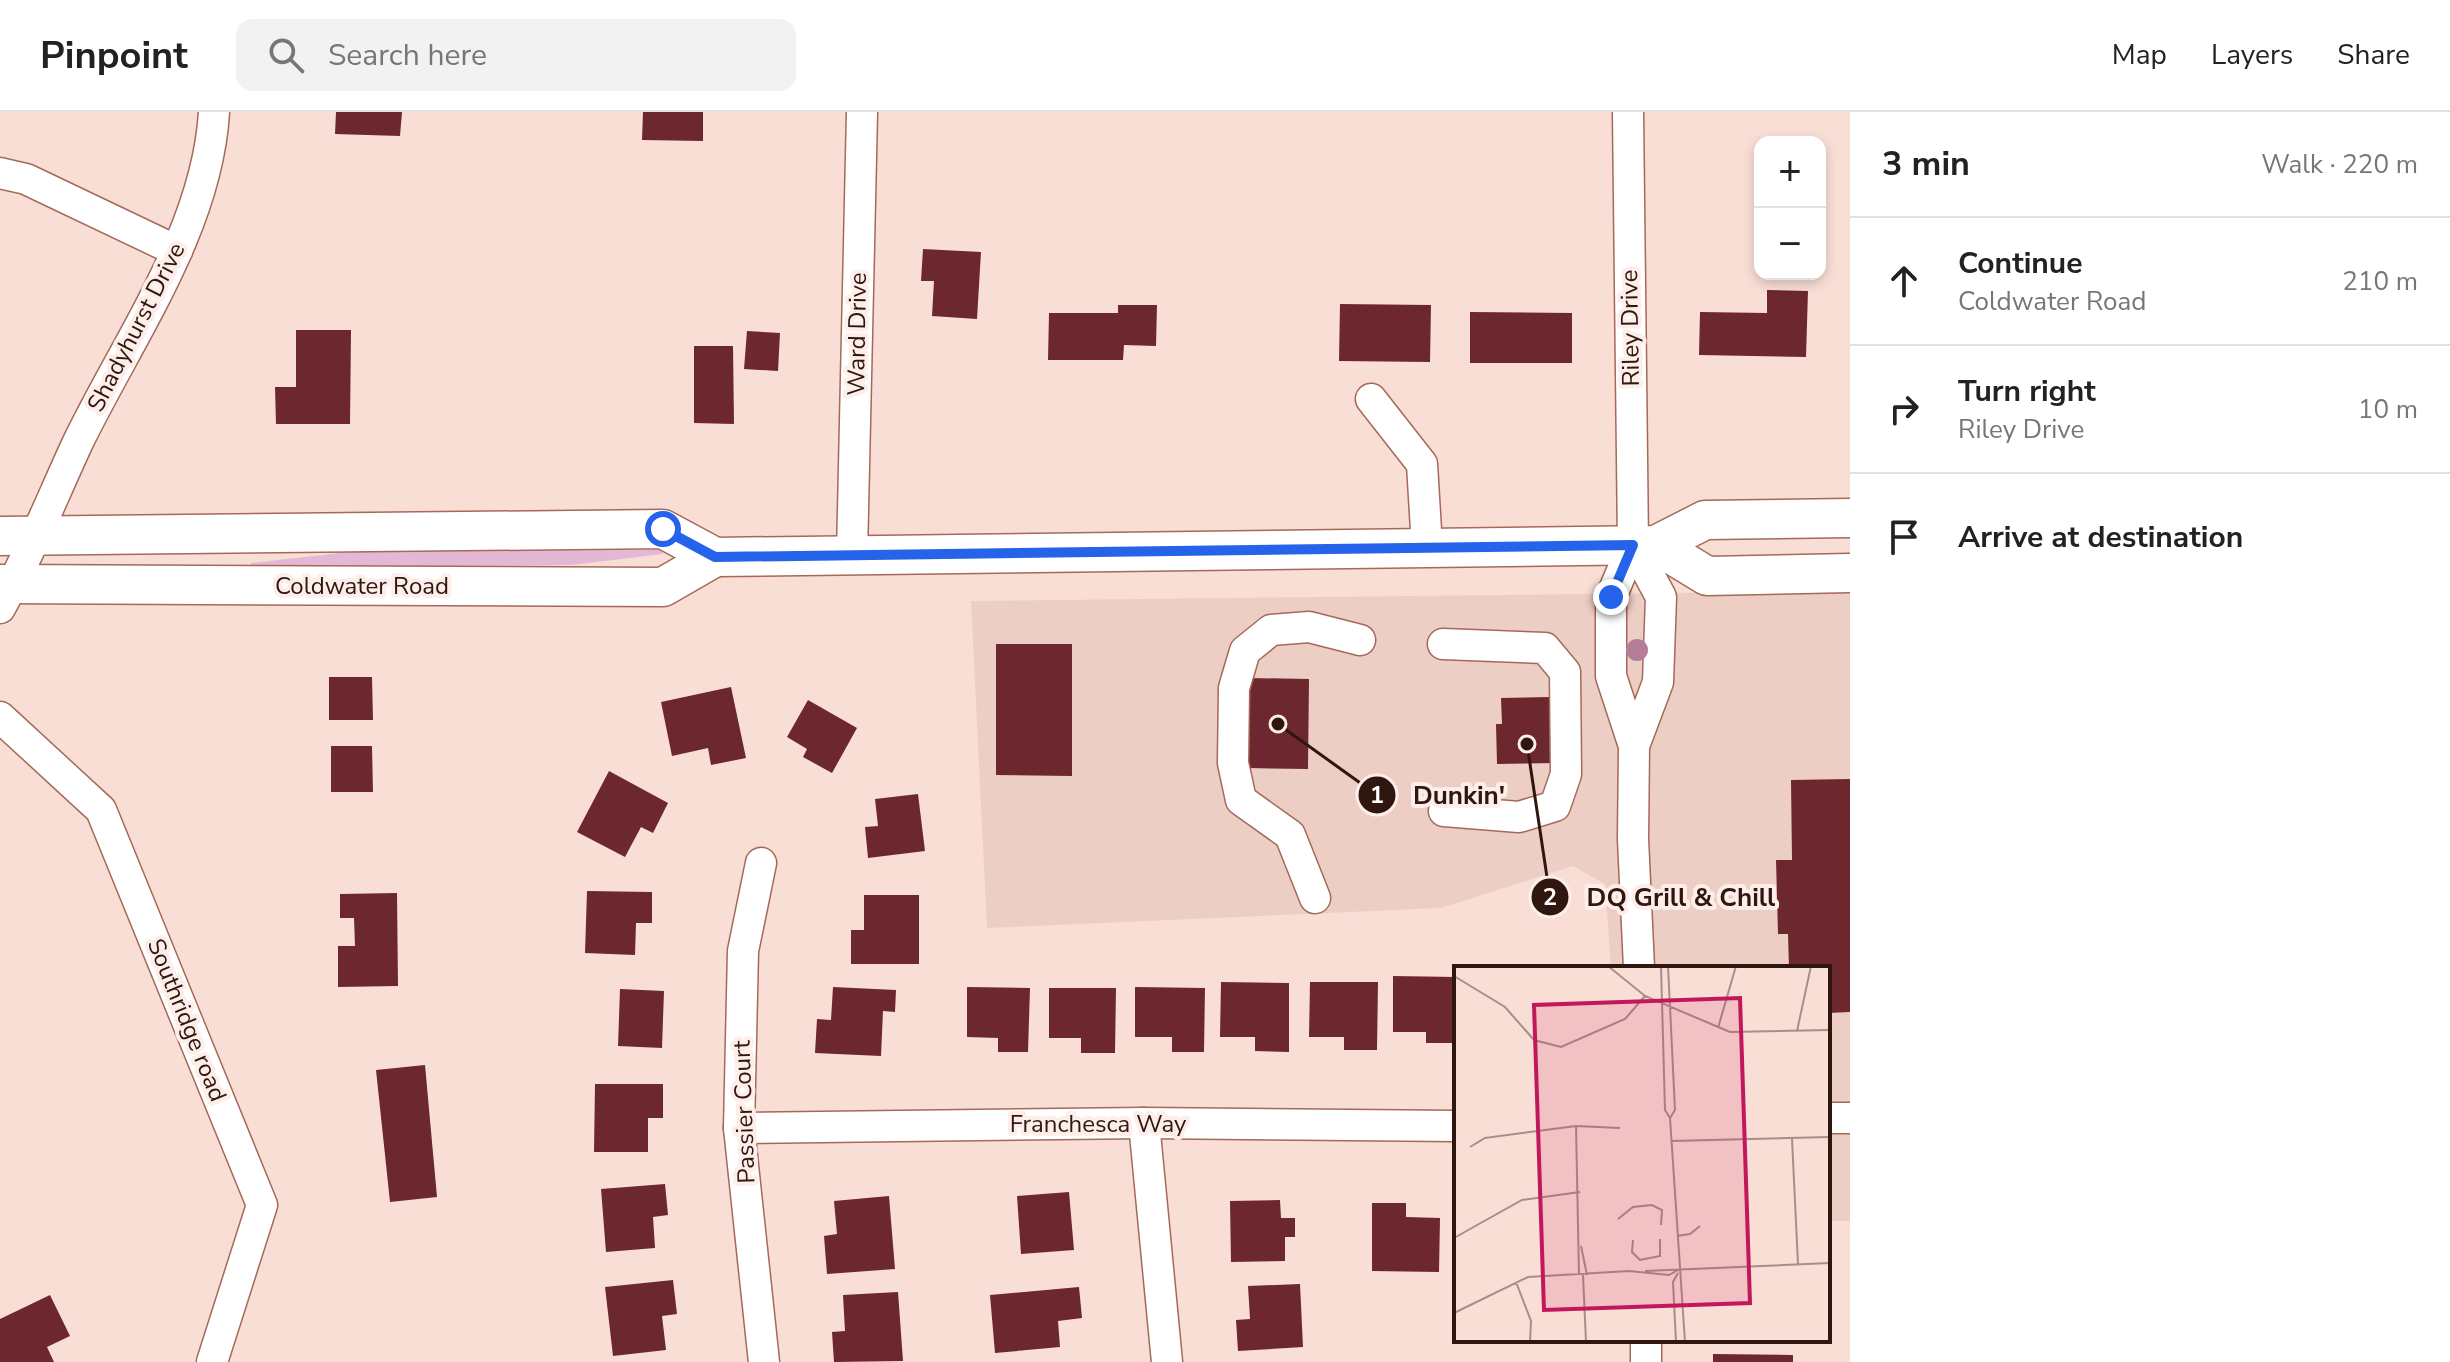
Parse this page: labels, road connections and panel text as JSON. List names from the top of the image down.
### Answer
{
  "streets": {
    "main road": ["Coldwater Road"],
    "street": [
      "Shadyhurst Drive",
      "Riley Drive",
      "Ward Drive",
      "Southridge road",
      "Passier Court",
      "Franchesca Way"
    ]
  },
  "crossings": [
    ["Shadyhurst Drive", "Coldwater Road"],
    ["Riley Drive", "Coldwater Road"],
    ["Ward Drive", "Coldwater Road"],
    ["Passier Court", "Franchesca Way"]
  ],
  "places": ["Dunkin'", "DQ Grill & Chill"],
  "page": {
    "header": "Pinpoint",
    "search": "Search here",
    "nav": ["Map", "Layers", "Share"],
    "heading": ["3 min", "Walk · 220 m"],
    "map_buttons": ["+", "−"],
    "list": [
      ["Continue", "Coldwater Road", "210 m"],
      ["Turn right", "Riley Drive", "10 m"],
      "Arrive at destination"
    ]
  }
}
